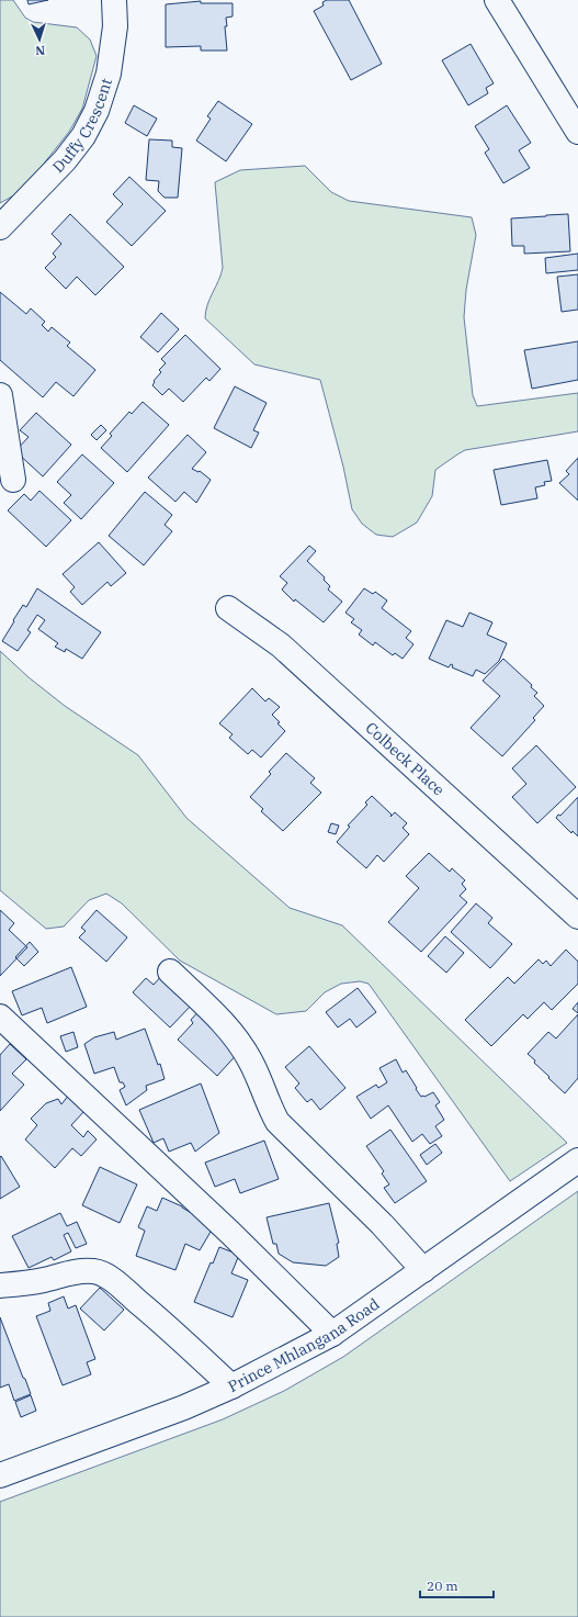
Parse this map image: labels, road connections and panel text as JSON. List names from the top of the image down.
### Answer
{
  "streets": {
    "street": ["Duffy Crescent", "Colbeck Place", "Prince Mhlangana Road"]
  },
  "scale_bar": "20 m",
  "north": "bottom"
}
